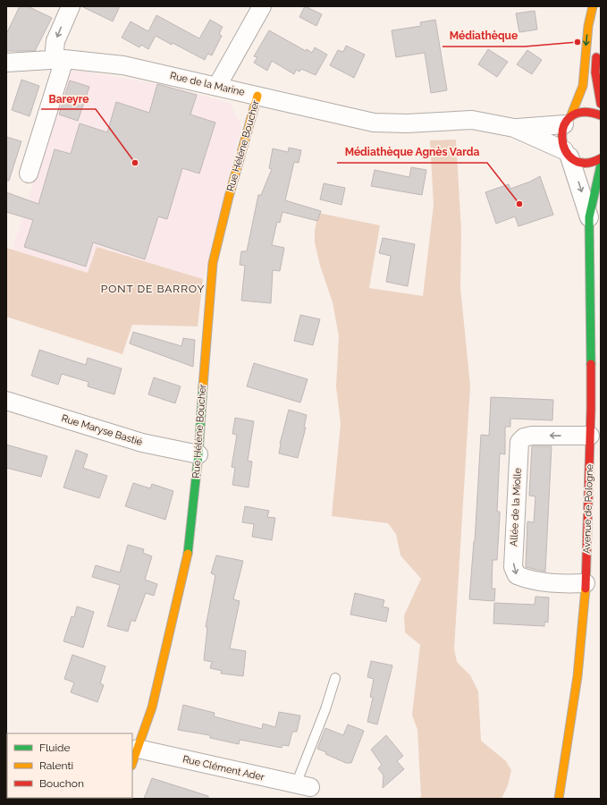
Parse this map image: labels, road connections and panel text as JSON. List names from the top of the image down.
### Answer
{
  "streets": {
    "street": [
      "Rue de la Marine",
      "Rue Hélène Boucher",
      "Rue Maryse Bastié",
      "Allée de la Miolle",
      "Avenue de Pologne",
      "Rue Clément Ader"
    ]
  },
  "crossings": [
    ["Rue de la Marine", "Rue Hélène Boucher"],
    ["Rue de la Marine", "Avenue de Pologne"],
    ["Rue Hélène Boucher", "Rue Maryse Bastié"],
    ["Rue Hélène Boucher", "Rue Clément Ader"],
    ["Allée de la Miolle", "Avenue de Pologne"]
  ],
  "districts": ["PONT DE BARROY"],
  "places": ["Médiathèque", "Bareyre", "Médiathèque Agnès Varda"],
  "legend": ["Fluide", "Ralenti", "Bouchon"]
}
